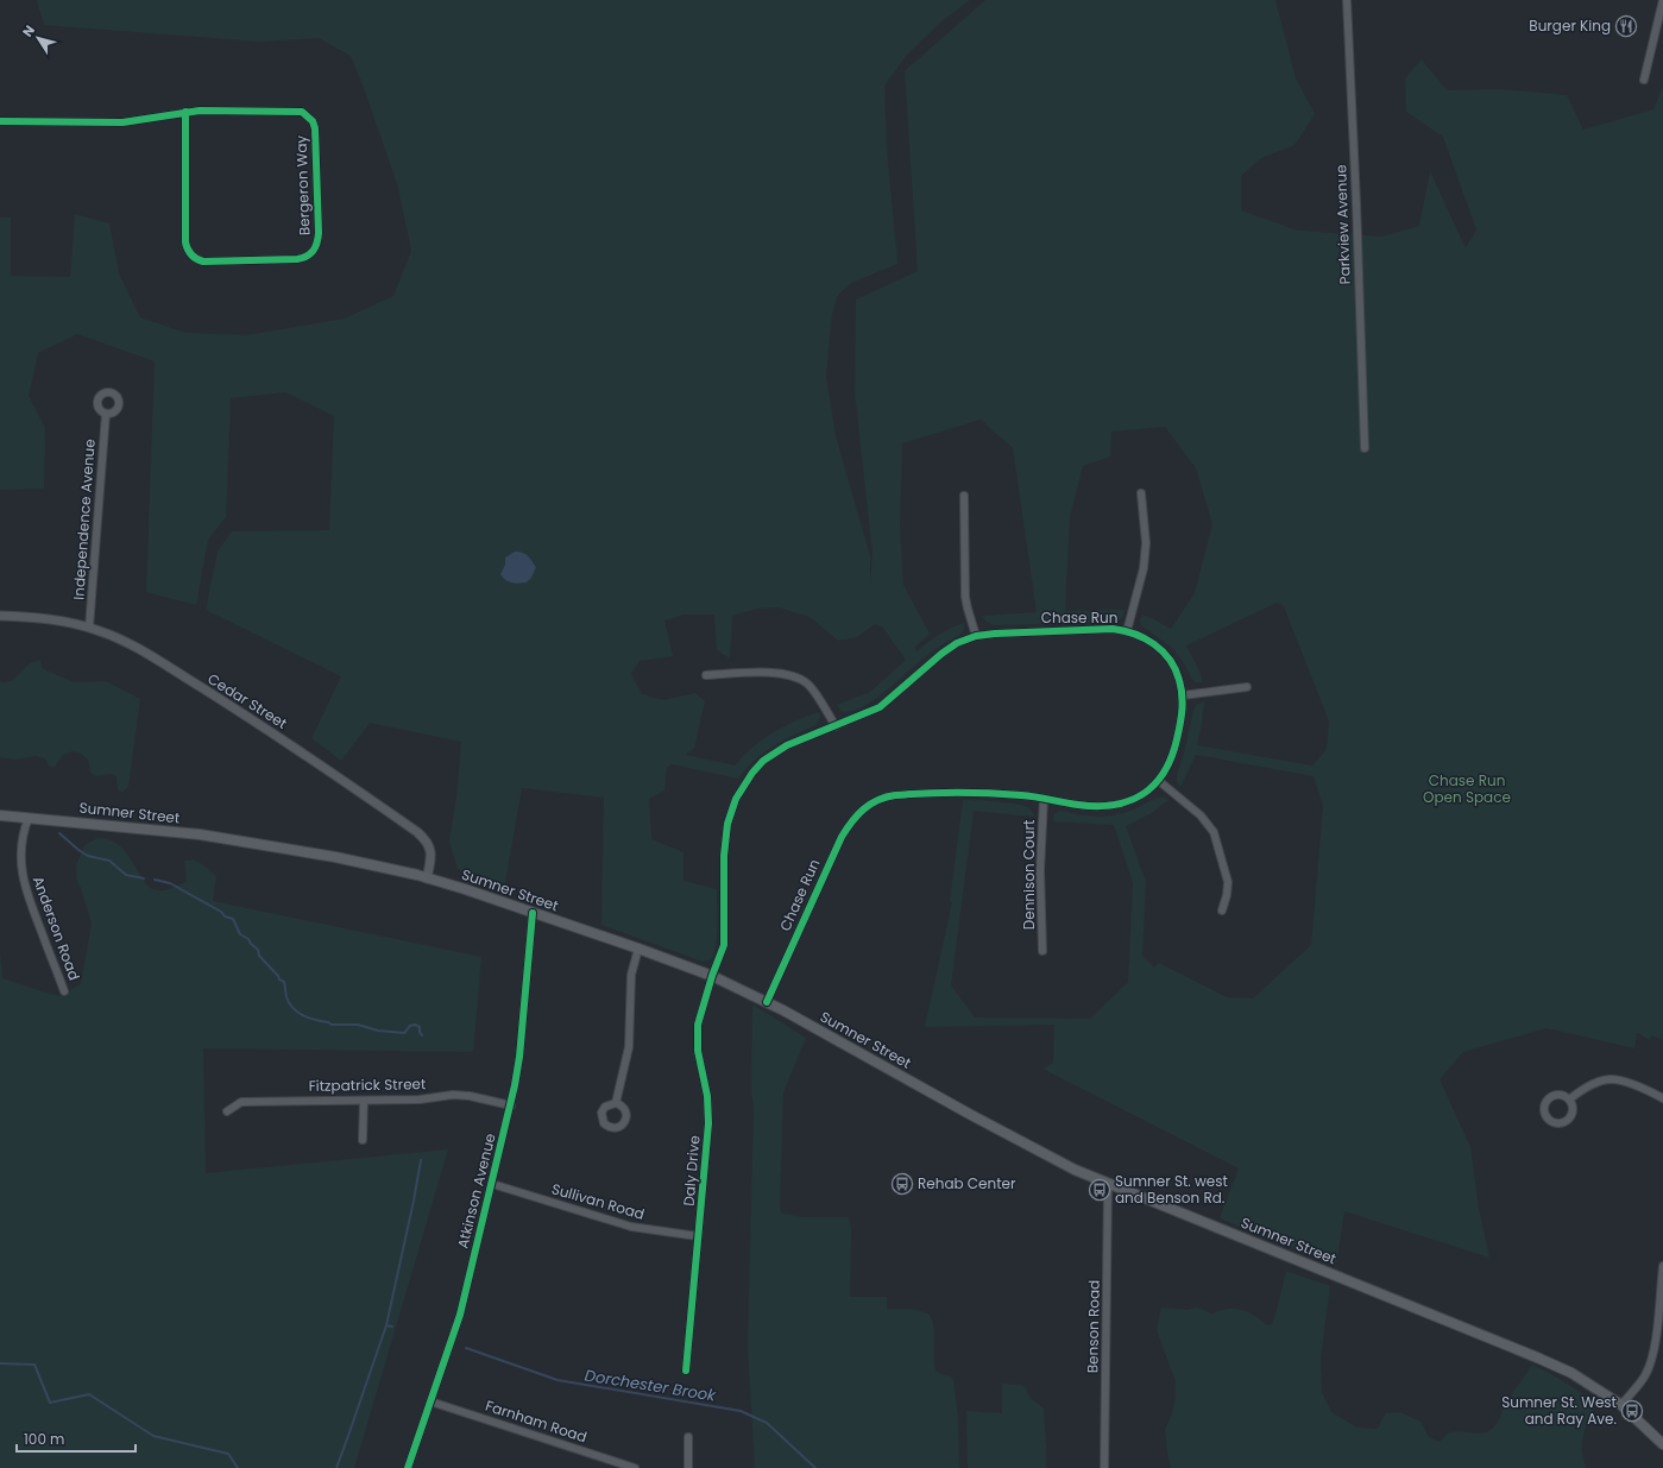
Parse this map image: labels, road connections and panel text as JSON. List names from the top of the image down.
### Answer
{
  "streets": {
    "main road": ["Sumner Street"],
    "street": [
      "Bergeron Way",
      "Parkview Avenue",
      "Independence Avenue",
      "Chase Run",
      "Cedar Street",
      "Dennison Court",
      "Anderson Road",
      "Fitzpatrick Street",
      "Daly Drive",
      "Atkinson Avenue",
      "Sullivan Road",
      "Benson Road",
      "Farnham Road"
    ]
  },
  "crossings": [
    ["Independence Avenue", "Cedar Street"],
    ["Chase Run", "Sumner Street"],
    ["Chase Run", "Dennison Court"],
    ["Chase Run", "Daly Drive"],
    ["Cedar Street", "Sumner Street"],
    ["Sumner Street", "Anderson Road"],
    ["Sumner Street", "Daly Drive"],
    ["Sumner Street", "Atkinson Avenue"],
    ["Sumner Street", "Benson Road"],
    ["Fitzpatrick Street", "Atkinson Avenue"],
    ["Daly Drive", "Sullivan Road"],
    ["Atkinson Avenue", "Sullivan Road"],
    ["Atkinson Avenue", "Farnham Road"]
  ],
  "water": ["Dorchester Brook"],
  "parks": ["Chase Run Open Space"],
  "places": {
    "restaurant": ["Burger King"],
    "bus stop": ["Rehab Center", "Sumner St. west and Benson Rd.", "Sumner St. West and Ray Ave."]
  },
  "scale_bar": "100 m",
  "north": "top left"
}
